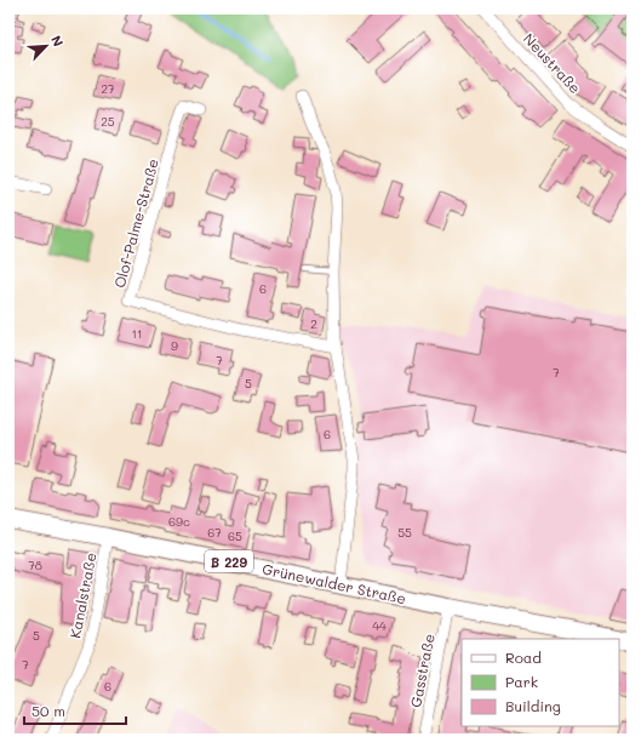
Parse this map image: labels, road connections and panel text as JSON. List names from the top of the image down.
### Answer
{
  "streets": {
    "main road": ["B 229", "Grünewalder Straße"],
    "street": [
      "Neustraße",
      "Olof-Palme-Straße",
      "Kanalstraße",
      "Gasstraße"
    ]
  },
  "crossings": [
    ["Grünewalder Straße", "Kanalstraße"],
    ["Grünewalder Straße", "Gasstraße"]
  ],
  "house_numbers": [
    "27",
    "25",
    "6",
    "2",
    "11",
    "9",
    "7",
    "7",
    "5",
    "6",
    "69c",
    "67",
    "55",
    "65",
    "78",
    "44",
    "5",
    "7",
    "6"
  ],
  "legend": ["Road", "Park", "Building"],
  "scale_bar": "50 m",
  "north": "top right"
}
